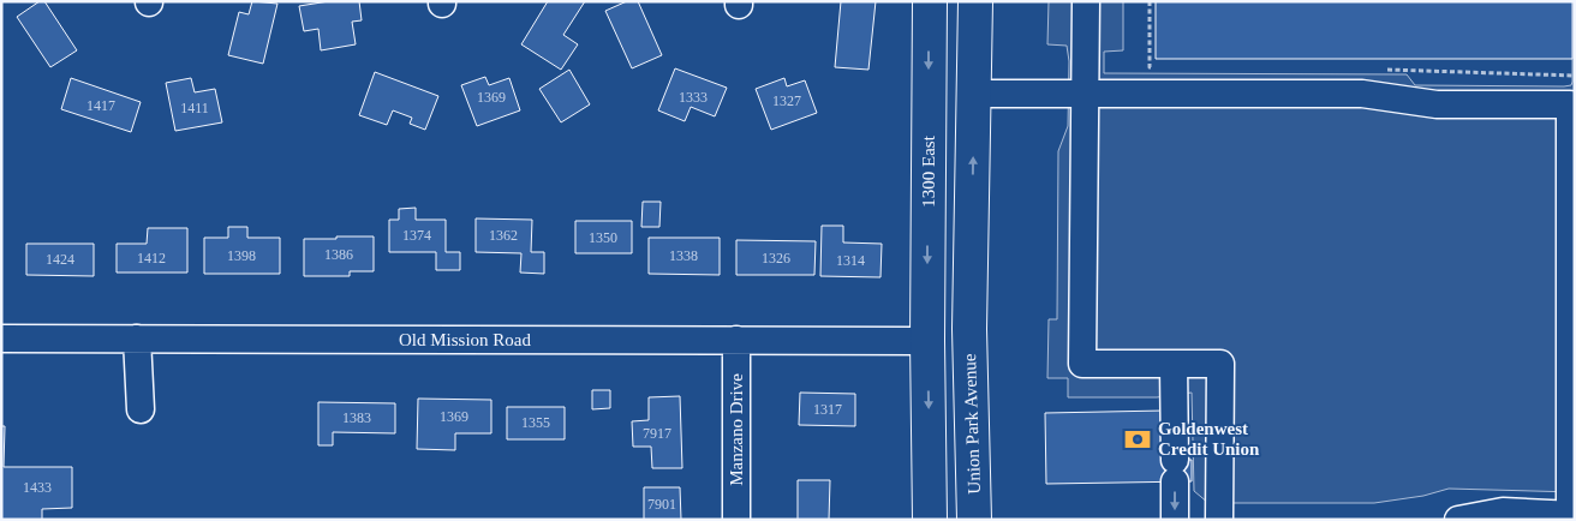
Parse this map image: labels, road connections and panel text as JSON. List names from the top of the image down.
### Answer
{
  "streets": {
    "main road": ["1300 East", "Union Park Avenue"],
    "street": ["Old Mission Road", "Manzano Drive"]
  },
  "crossings": [
    ["1300 East", "Old Mission Road"],
    ["Old Mission Road", "Manzano Drive"]
  ],
  "one_way": ["1300 East"],
  "places": {
    "bank": ["Goldenwest Credit Union"]
  },
  "house_numbers": [
    "1369",
    "1333",
    "1327",
    "1417",
    "1411",
    "1374",
    "1362",
    "1350",
    "1386",
    "1398",
    "1338",
    "1412",
    "1326",
    "1424",
    "1314",
    "1317",
    "1369",
    "1383",
    "1355",
    "7917",
    "1433",
    "7901"
  ]
}
